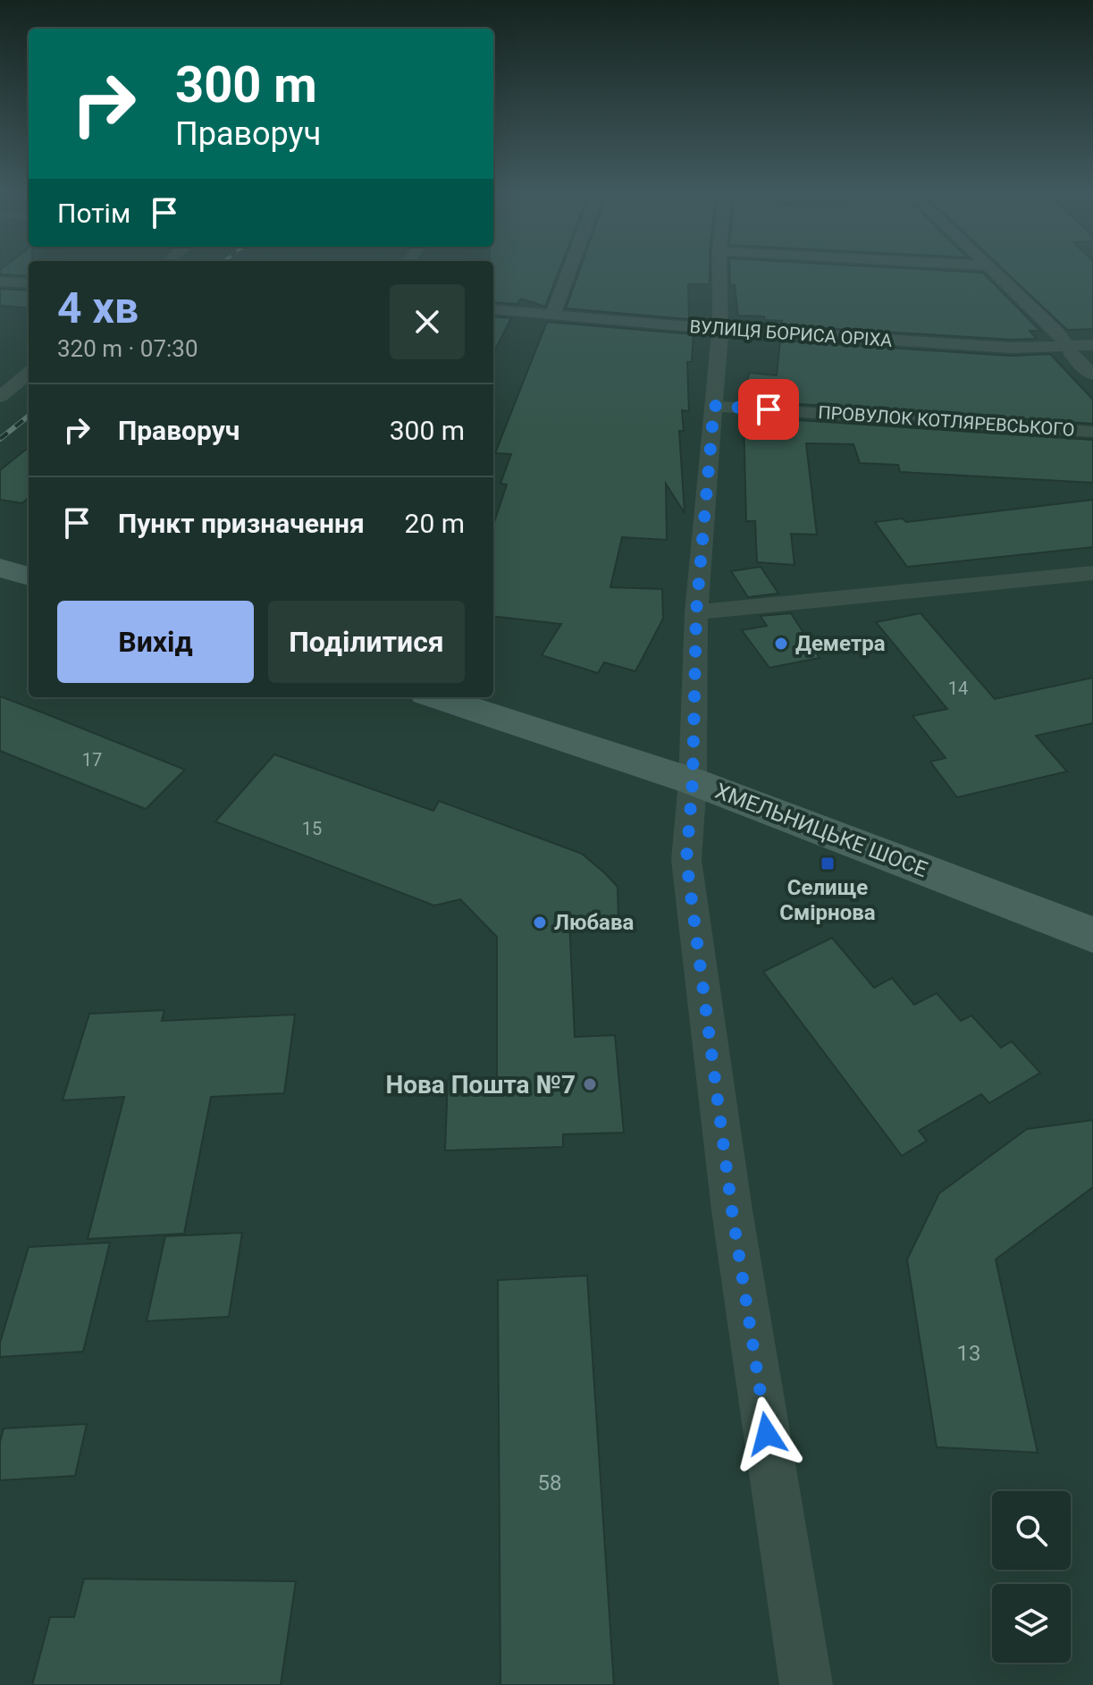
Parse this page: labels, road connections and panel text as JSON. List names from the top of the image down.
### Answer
{
  "streets": {
    "street": ["ВУЛИЦЯ БОРИСА ОРІХА", "ПРОВУЛОК КОТЛЯРЕВСЬКОГО", "ХМЕЛЬНИЦЬКЕ ШОСЕ"]
  },
  "places": {
    "other": ["Деметра", "Любава", "Нова Пошта №7"],
    "transit": ["Селище Смірнова"]
  },
  "house_numbers": [
    "14",
    "17",
    "15",
    "13",
    "58"
  ],
  "page": {
    "turn": ["300 m", "Праворуч"],
    "then": "Потім",
    "heading": ["4 хв", "320 m · 07:30"],
    "list": [
      {
        "name": "Праворуч",
        "value": "300 m"
      },
      {
        "name": "Пункт призначення",
        "value": "20 m"
      }
    ],
    "buttons": ["Вихід", "Поділитися"]
  }
}
